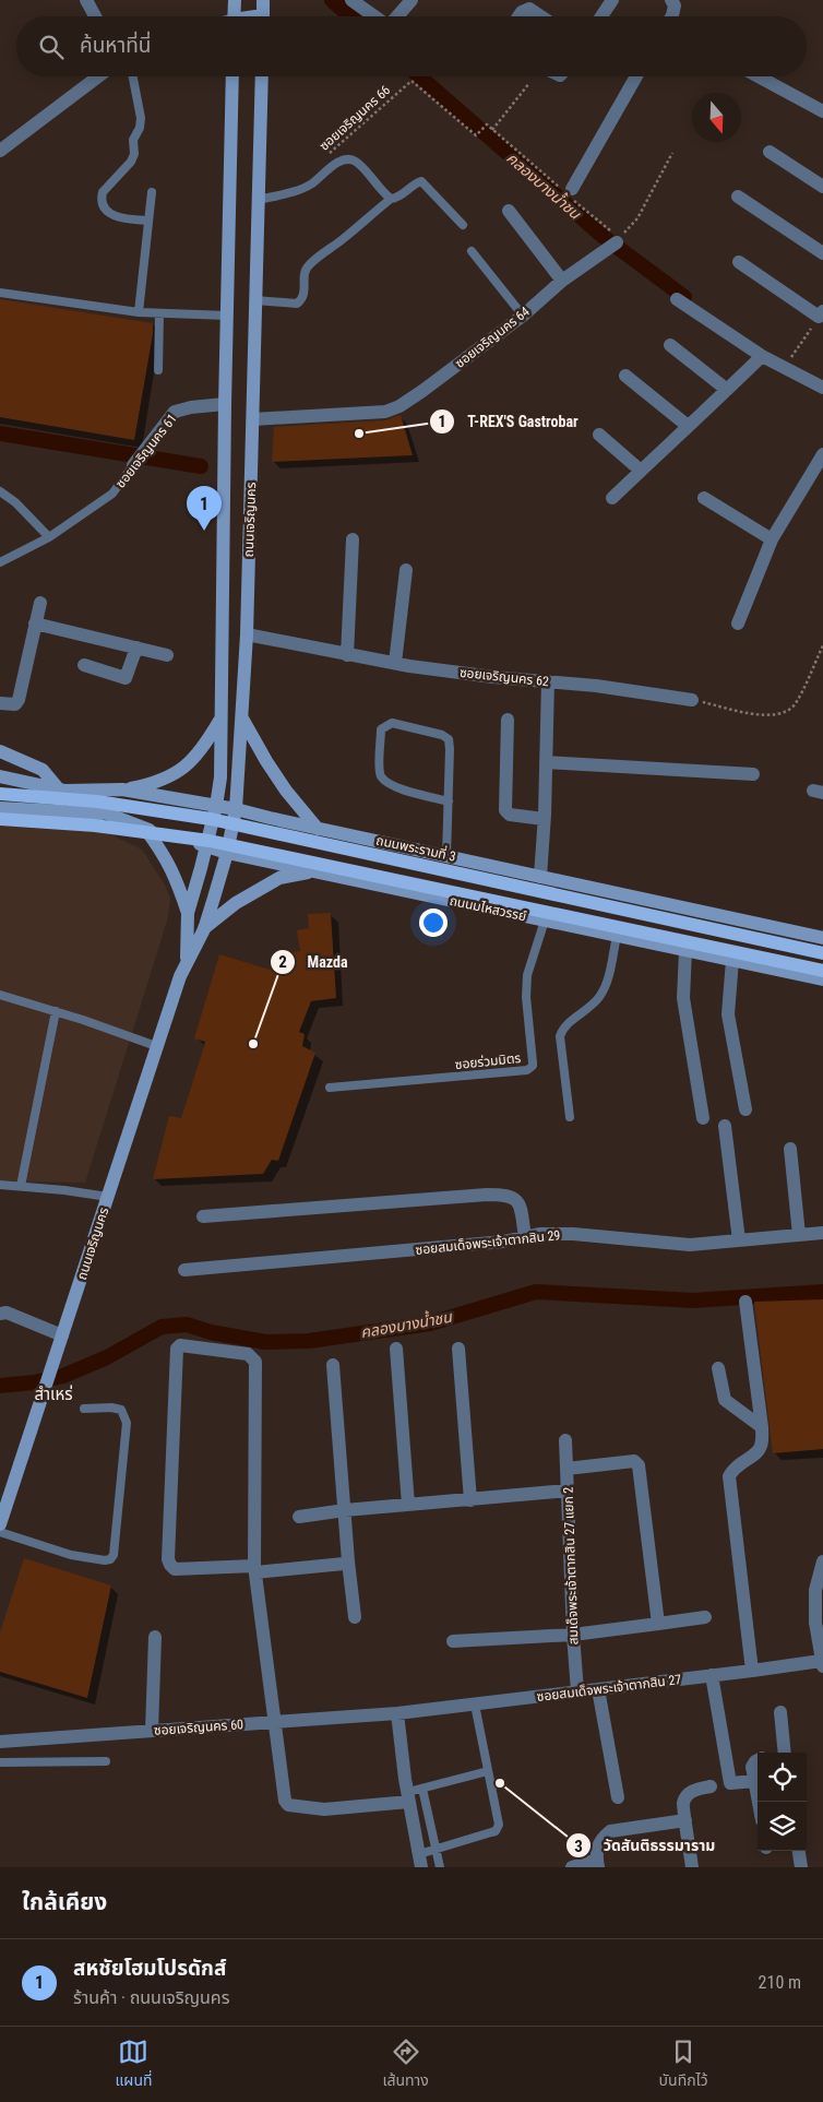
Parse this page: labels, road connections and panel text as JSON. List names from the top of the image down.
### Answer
{
  "streets": {
    "main road": ["ถนนเจริญนคร", "ถนนพระรามที่ 3", "ถนนมไหสวรรย์"],
    "street": [
      "ซอยเจริญนคร 64",
      "ซอยเจริญนคร 61",
      "ซอยเจริญนคร 62",
      "ซอยสมเด็จพระเจ้าตากสิน 29",
      "สมเด็จพระเจ้าตากสิน 27 แยก 2",
      "ซอยสมเด็จพระเจ้าตากสิน 27",
      "ซอยเจริญนคร 60"
    ],
    "lane": ["ซอยร่วมมิตร"],
    "path": ["ซอยเจริญนคร 66"]
  },
  "crossings": [
    ["ซอยเจริญนคร 66", "ซอยเจริญนคร 64"],
    ["ซอยเจริญนคร 64", "ถนนเจริญนคร"],
    ["ซอยเจริญนคร 61", "ถนนเจริญนคร"],
    ["ถนนเจริญนคร", "ซอยเจริญนคร 62"],
    ["ถนนเจริญนคร", "ถนนมไหสวรรย์"],
    ["ถนนมไหสวรรย์", "ซอยร่วมมิตร"],
    ["สมเด็จพระเจ้าตากสิน 27 แยก 2", "ซอยสมเด็จพระเจ้าตากสิน 27"],
    ["ซอยสมเด็จพระเจ้าตากสิน 27", "ซอยเจริญนคร 60"]
  ],
  "districts": ["สำเหร่"],
  "water": ["คลองบางน้ำชน"],
  "places": ["T-REX'S Gastrobar", "Mazda", "วัดสันติธรรมาราม"],
  "north": "bottom",
  "page": {
    "search": "ค้นหาที่นี่",
    "pins": "1",
    "heading": "ใกล้เคียง",
    "list": [
      {
        "mark": "1",
        "name": "สหชัยโฮมโปรดักส์",
        "note": "ร้านค้า · ถนนเจริญนคร",
        "value": "210 m"
      }
    ],
    "nav": ["แผนที่", "เส้นทาง", "บันทึกไว้"]
  }
}
